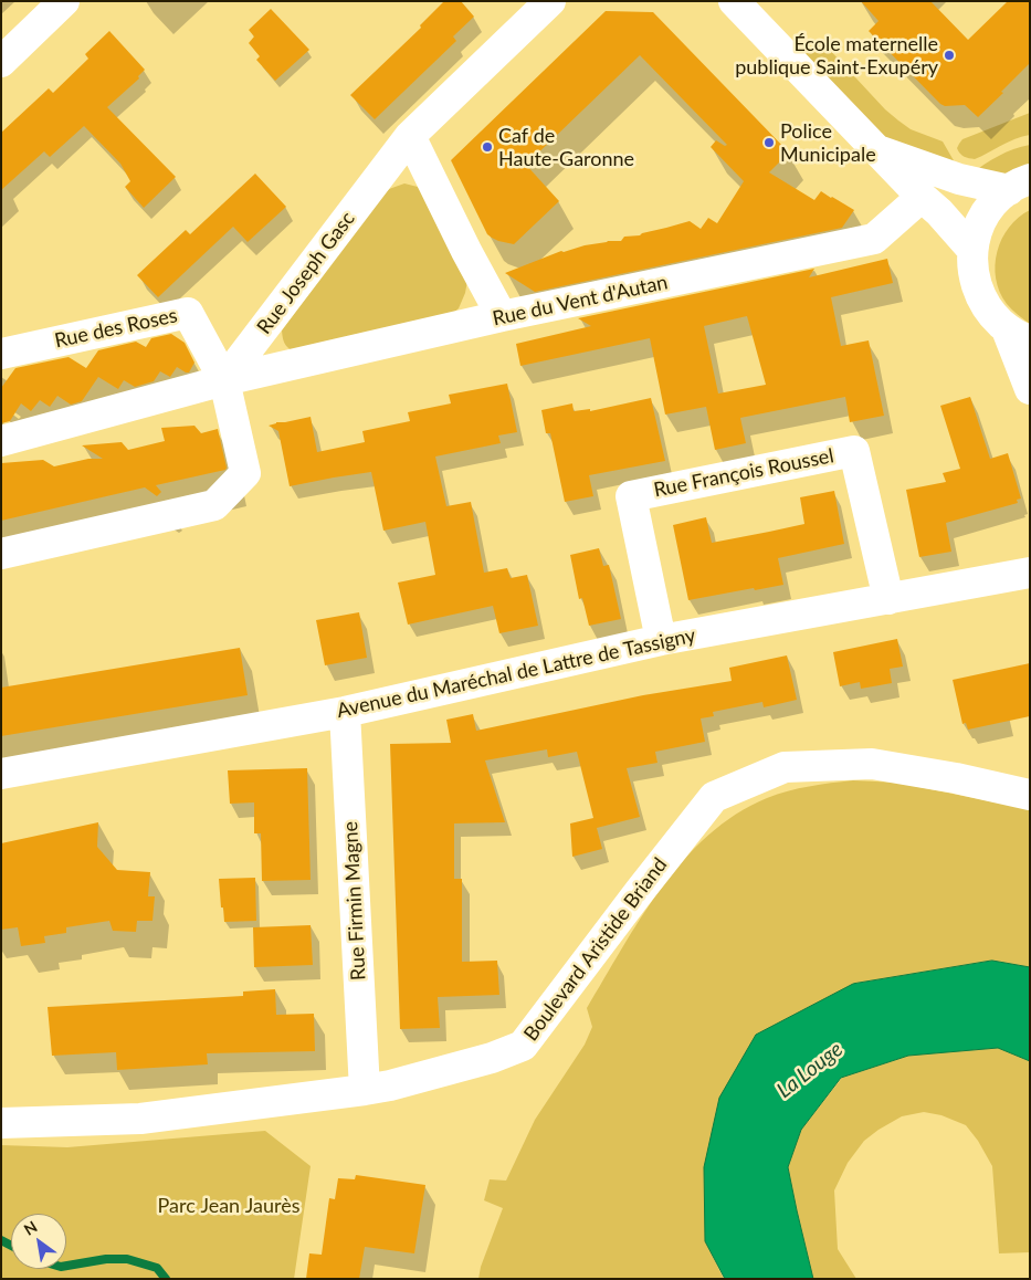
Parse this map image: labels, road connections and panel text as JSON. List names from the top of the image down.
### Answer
{
  "streets": {
    "street": [
      "Rue Joseph Gasc",
      "Rue du Vent d'Autan",
      "Rue des Roses",
      "Rue François Roussel",
      "Avenue du Maréchal de Lattre de Tassigny",
      "Rue Firmin Magne",
      "Boulevard Aristide Briand"
    ]
  },
  "crossings": [
    ["Rue Joseph Gasc", "Rue du Vent d'Autan"],
    ["Rue Joseph Gasc", "Rue des Roses"],
    ["Rue du Vent d'Autan", "Rue des Roses"],
    ["Rue François Roussel", "Avenue du Maréchal de Lattre de Tassigny"],
    ["Avenue du Maréchal de Lattre de Tassigny", "Rue Firmin Magne"],
    ["Rue Firmin Magne", "Boulevard Aristide Briand"]
  ],
  "water": ["La Louge"],
  "parks": ["Parc Jean Jaurès"],
  "places": ["École maternelle publique Saint-Exupéry", "Police Municipale", "Caf de Haute-Garonne"],
  "north": "top left"
}
